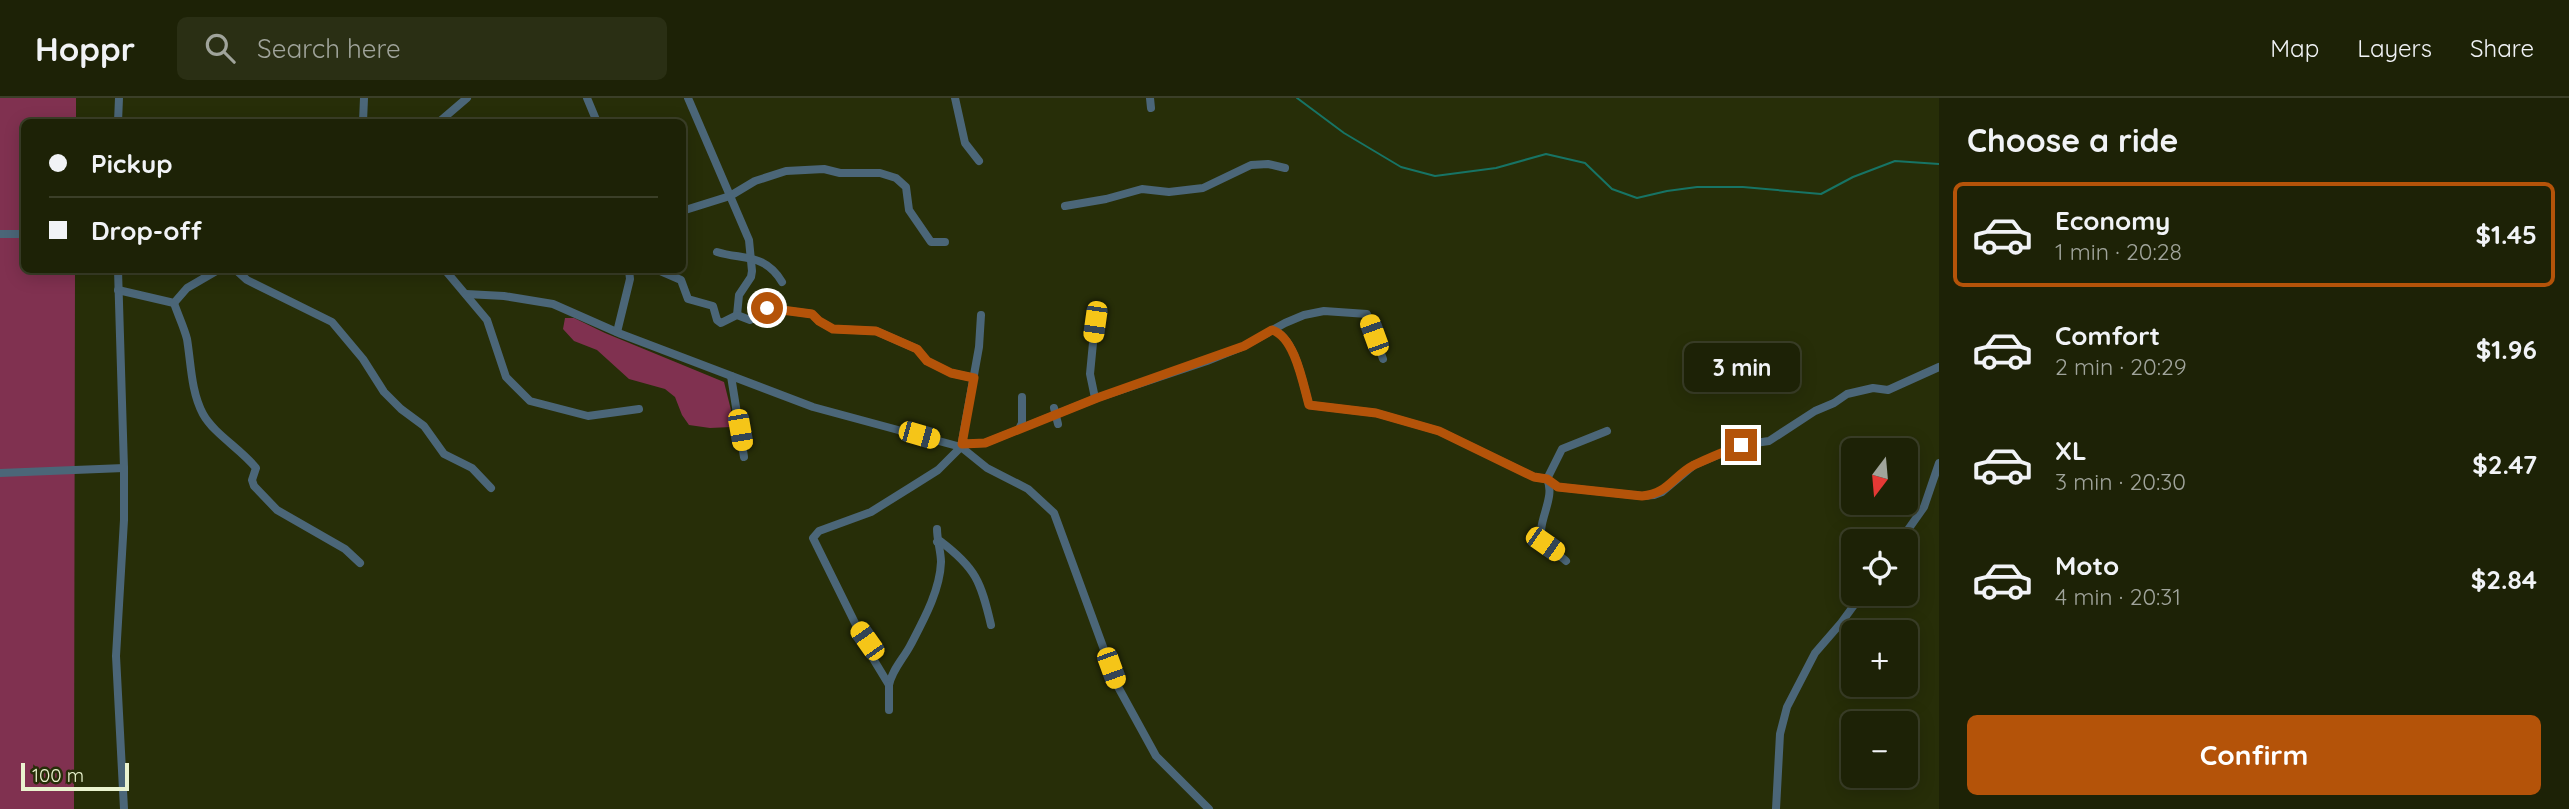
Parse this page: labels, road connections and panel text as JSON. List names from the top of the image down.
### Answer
{
  "scale_bar": "100 m",
  "north": "bottom",
  "page": {
    "header": "Hoppr",
    "search": "Search here",
    "nav": ["Map", "Layers", "Share"],
    "heading": "Choose a ride",
    "banner": ["Pickup", "Drop-off"],
    "list": [
      {
        "name": "Economy",
        "note": "1 min · 20:28",
        "value": "$1.45"
      },
      {
        "name": "Comfort",
        "note": "2 min · 20:29",
        "value": "$1.96"
      },
      {
        "name": "XL",
        "note": "3 min · 20:30",
        "value": "$2.47"
      },
      {
        "name": "Moto",
        "note": "4 min · 20:31",
        "value": "$2.84"
      }
    ],
    "bubble": "3 min",
    "map_buttons": ["+", "−"],
    "buttons": "Confirm",
    "scale": "100 m"
  }
}
